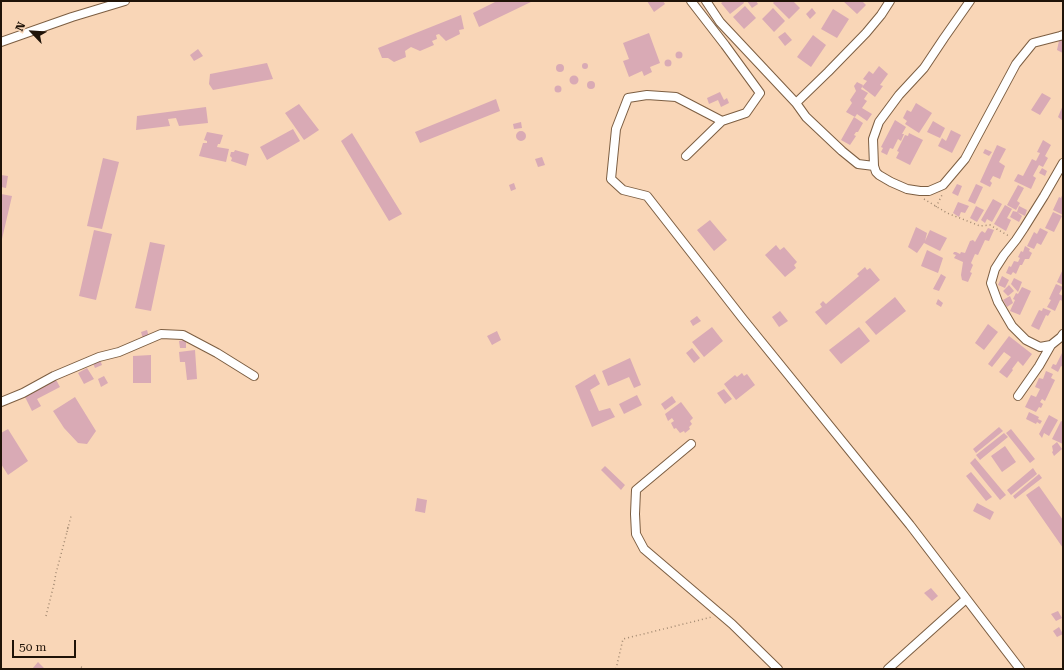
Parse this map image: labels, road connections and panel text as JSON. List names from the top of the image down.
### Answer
{
  "scale_bar": "50 m",
  "north": "top left"
}
